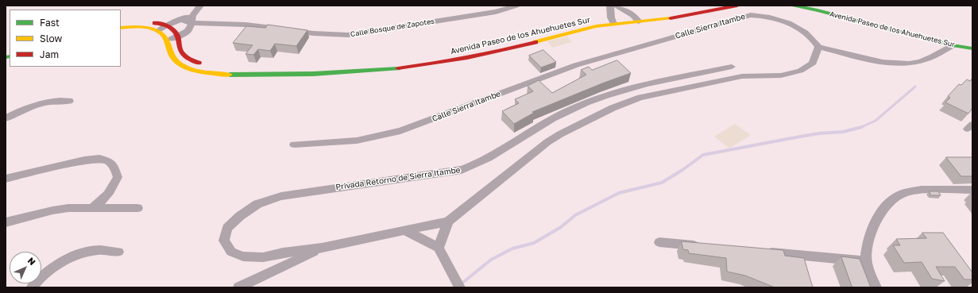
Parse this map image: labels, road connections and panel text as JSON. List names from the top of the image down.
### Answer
{
  "streets": {
    "street": [
      "Calle Sierra Itambe",
      "Calle Bosque de Zapotes",
      "Avenida Paseo de los Ahuehuetes Sur",
      "Privada Retorno de Sierra Itambe"
    ]
  },
  "legend": ["Fast", "Slow", "Jam"],
  "north": "top right"
}
